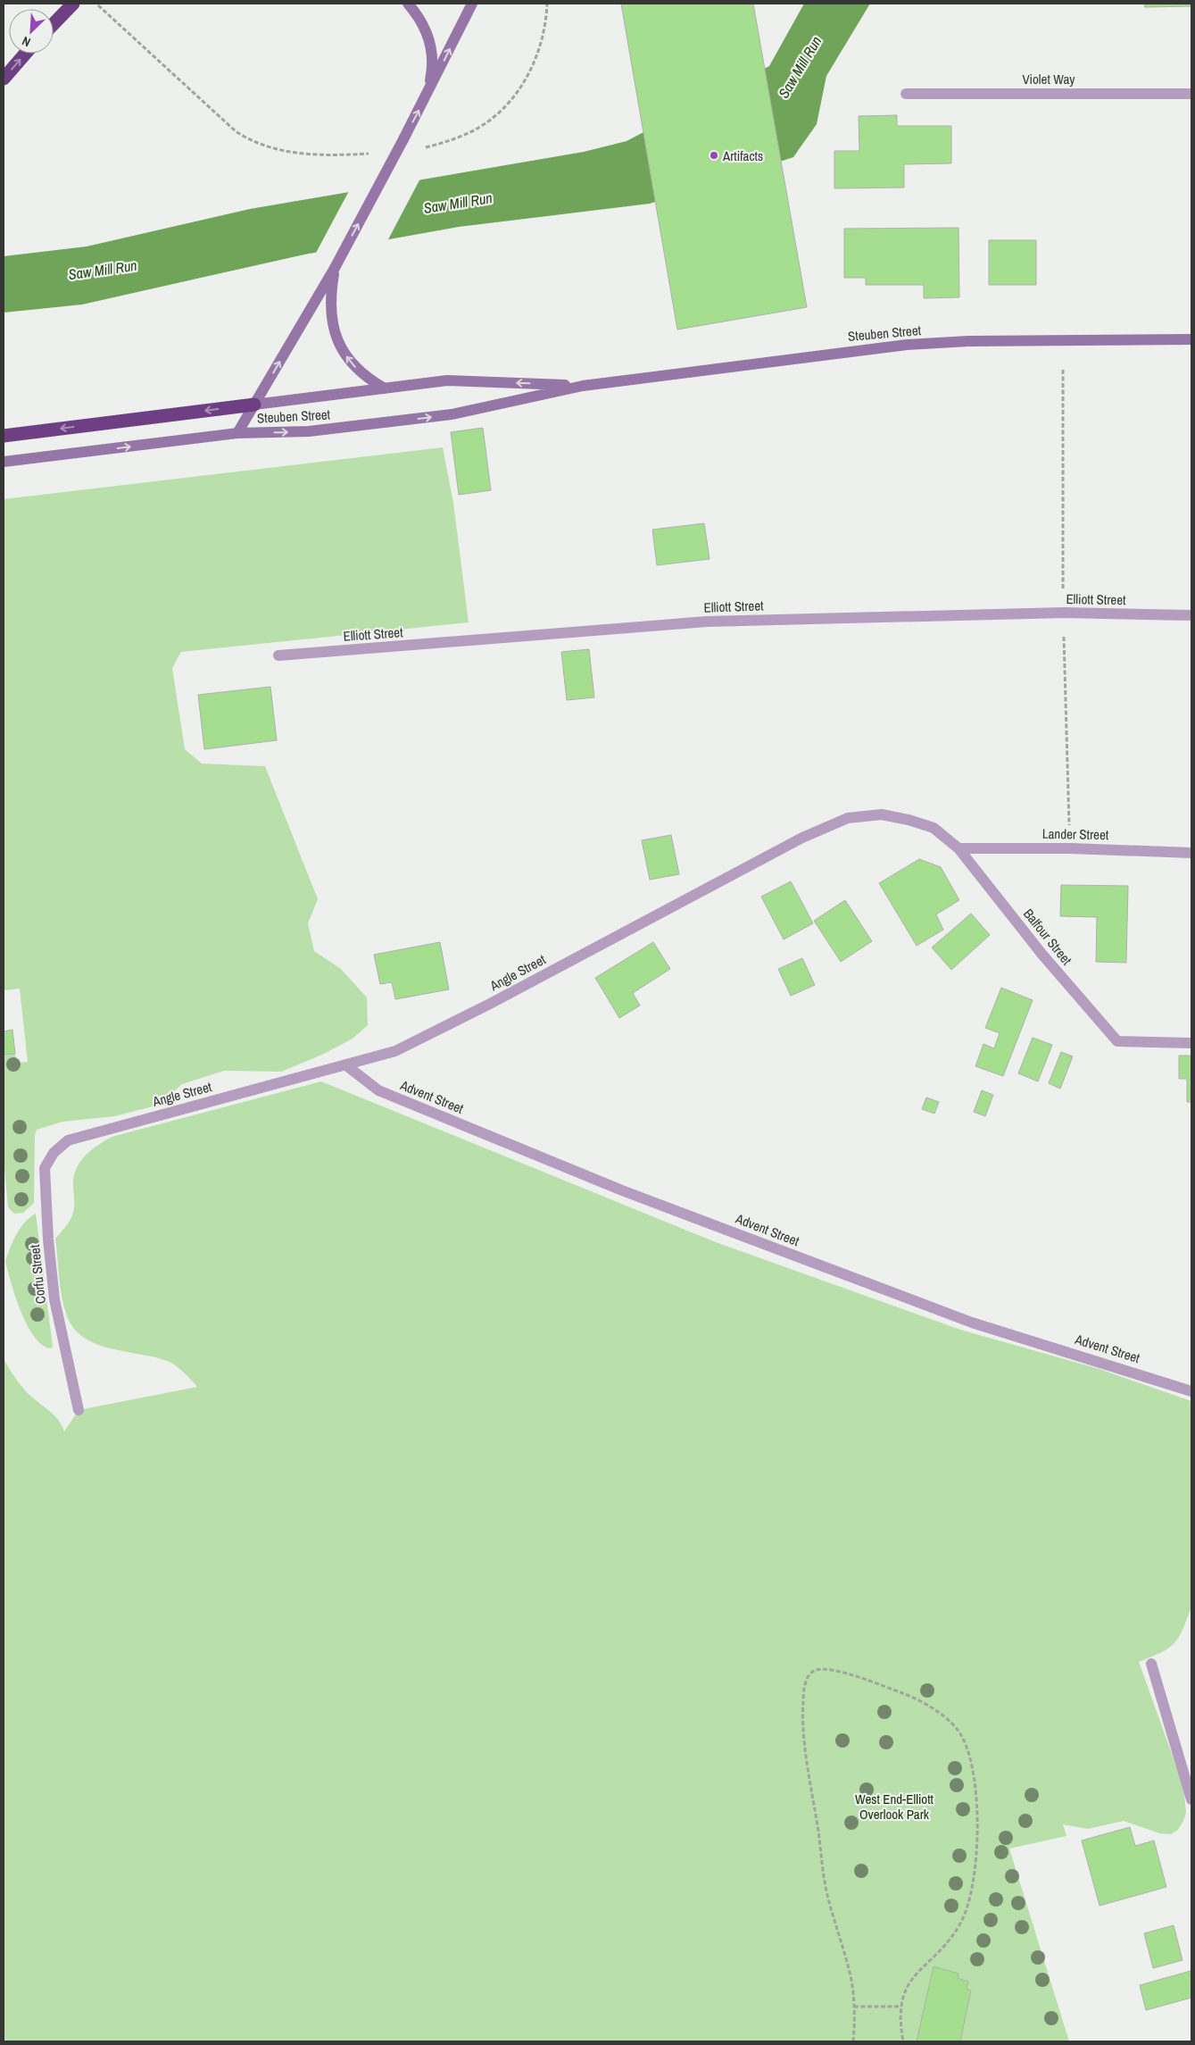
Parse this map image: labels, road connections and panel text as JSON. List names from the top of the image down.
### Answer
{
  "streets": {
    "main road": ["Steuben Street"],
    "street": [
      "Violet Way",
      "Elliott Street",
      "Lander Street",
      "Balfour Street",
      "Angle Street",
      "Advent Street",
      "Corfu Street"
    ]
  },
  "crossings": [
    ["Lander Street", "Balfour Street"],
    ["Lander Street", "Angle Street"],
    ["Balfour Street", "Angle Street"],
    ["Angle Street", "Advent Street"],
    ["Angle Street", "Corfu Street"]
  ],
  "water": ["Saw Mill Run"],
  "parks": ["West End-Elliott Overlook Park"],
  "places": ["Artifacts"],
  "north": "bottom left"
}
